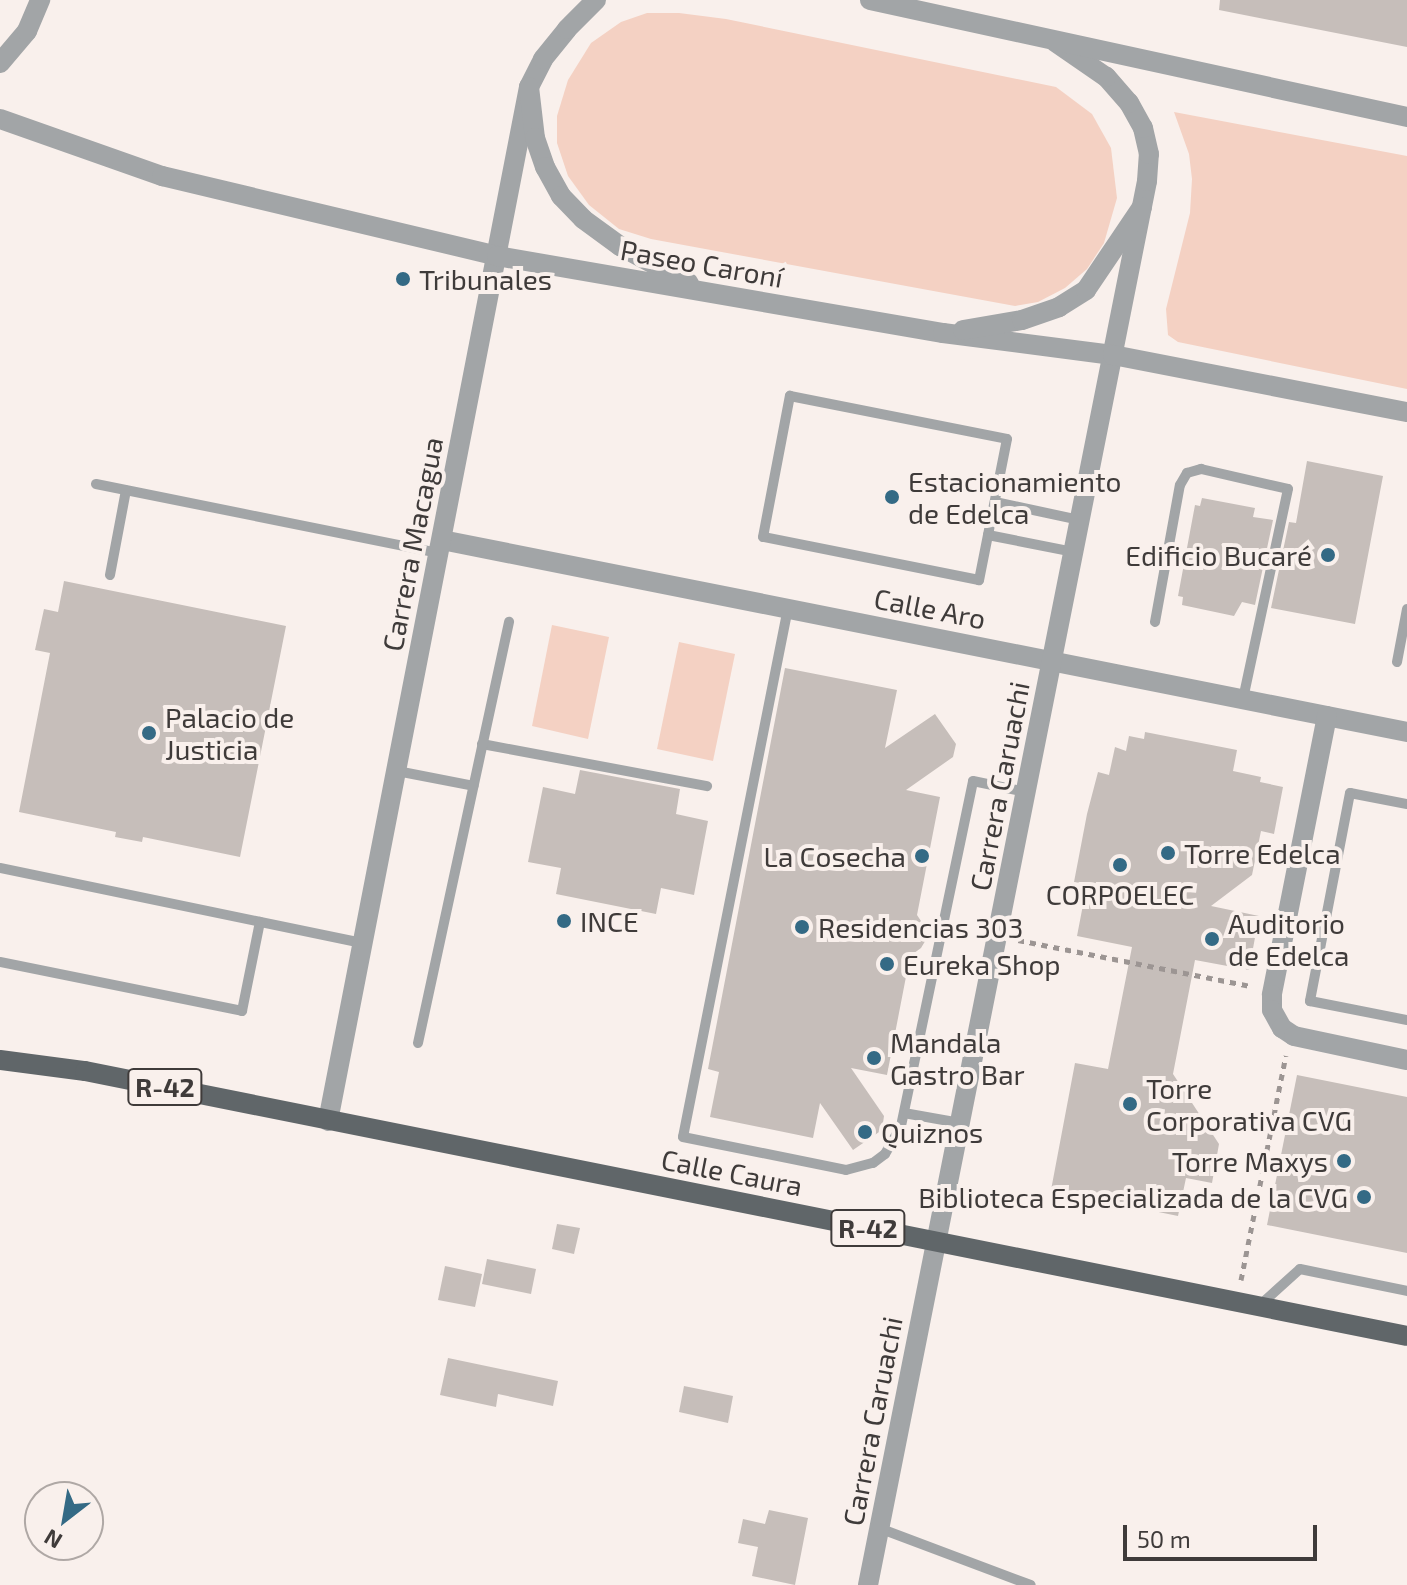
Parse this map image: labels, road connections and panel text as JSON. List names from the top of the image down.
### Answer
{
  "streets": {
    "main road": ["R-42", "Calle Caura"],
    "street": [
      "Paseo Caroní",
      "Carrera Macagua",
      "Calle Aro",
      "Carrera Caruachi"
    ]
  },
  "crossings": [
    ["Paseo Caroní", "Carrera Macagua"],
    ["Paseo Caroní", "Carrera Caruachi"],
    ["Carrera Macagua", "Calle Aro"],
    ["Carrera Macagua", "R-42"],
    ["Carrera Macagua", "Calle Caura"],
    ["Calle Aro", "Carrera Caruachi"],
    ["Carrera Caruachi", "Calle Caura"],
    ["R-42", "Calle Caura"]
  ],
  "places": [
    "Tribunales",
    "Estacionamiento de Edelca",
    "Edificio Bucaré",
    "Palacio de Justicia",
    "Torre Edelca",
    "La Cosecha",
    "CORPOELEC",
    "INCE",
    "Residencias 303",
    "Auditorio de Edelca",
    "Eureka Shop",
    "Mandala Gastro Bar",
    "Torre Corporativa CVG",
    "Quiznos",
    "Torre Maxys",
    "Biblioteca Especializada de la CVG"
  ],
  "scale_bar": "50 m",
  "north": "bottom left"
}
